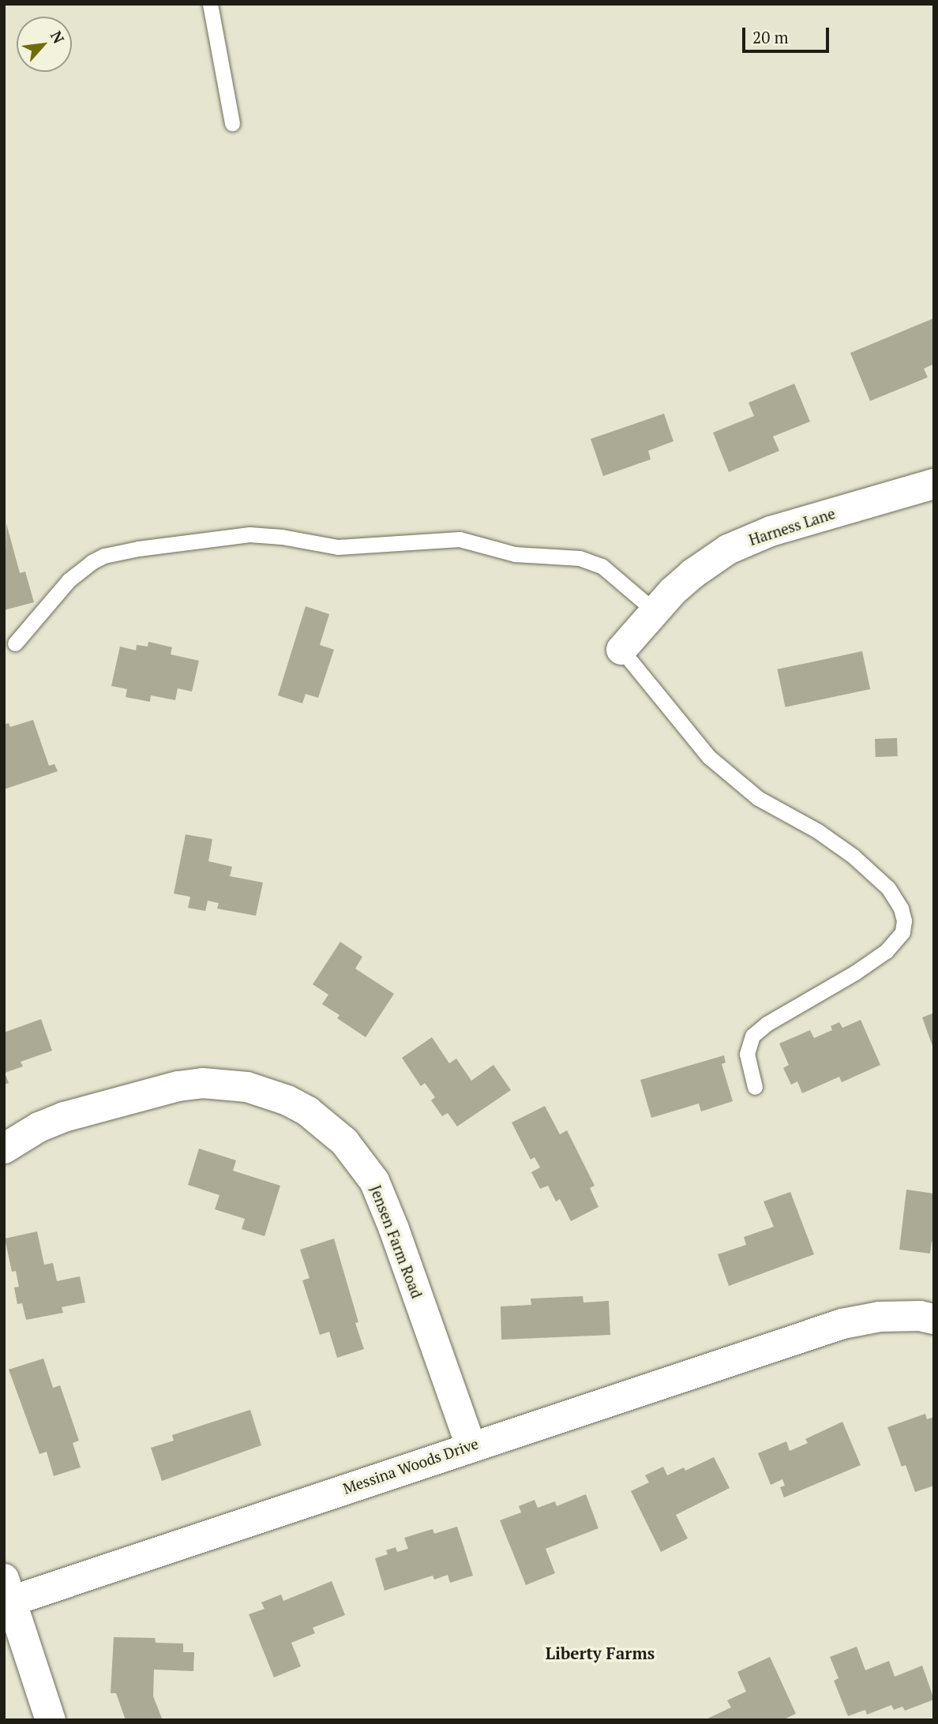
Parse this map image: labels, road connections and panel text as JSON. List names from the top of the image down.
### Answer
{
  "streets": {
    "street": ["Harness Lane", "Jensen Farm Road", "Messina Woods Drive"]
  },
  "crossings": [
    ["Jensen Farm Road", "Messina Woods Drive"]
  ],
  "districts": ["Liberty Farms"],
  "scale_bar": "20 m",
  "north": "top right"
}
